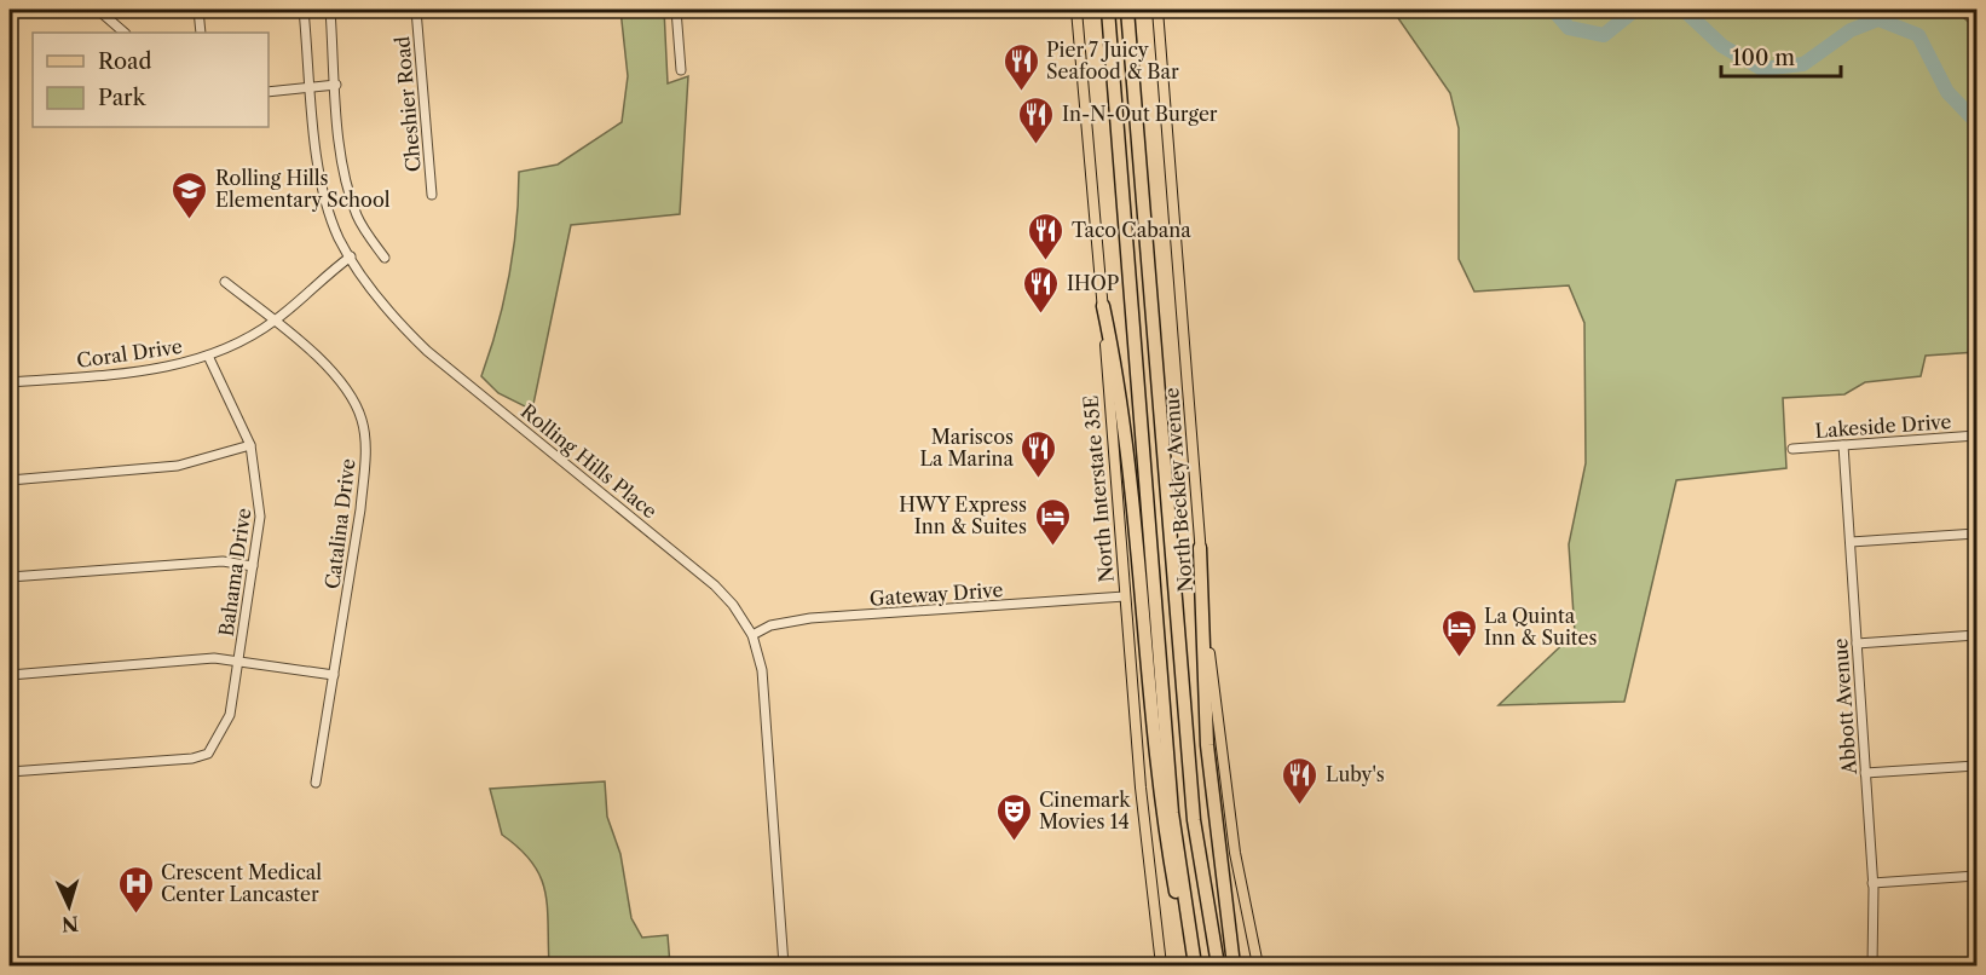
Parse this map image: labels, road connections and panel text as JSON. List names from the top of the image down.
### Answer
{
  "streets": {
    "main road": ["North Interstate 35E", "North Beckley Avenue"],
    "street": [
      "Cheshier Road",
      "Coral Drive",
      "Lakeside Drive",
      "Rolling Hills Place",
      "Catalina Drive",
      "Bahama Drive",
      "Gateway Drive",
      "Abbott Avenue"
    ]
  },
  "crossings": [
    ["Coral Drive", "Rolling Hills Place"],
    ["Coral Drive", "Catalina Drive"],
    ["Coral Drive", "Bahama Drive"],
    ["Lakeside Drive", "Abbott Avenue"],
    ["Rolling Hills Place", "Gateway Drive"],
    ["North Interstate 35E", "Gateway Drive"]
  ],
  "places": {
    "restaurant": [
      "Pier 7 Juicy Seafood & Bar",
      "In-N-Out Burger",
      "Taco Cabana",
      "IHOP",
      "Mariscos La Marina",
      "Luby's"
    ],
    "school or university": ["Rolling Hills Elementary School"],
    "hotel": ["HWY Express Inn & Suites", "La Quinta Inn & Suites"],
    "theatre": ["Cinemark Movies 14"],
    "hospital": ["Crescent Medical Center Lancaster"]
  },
  "legend": ["Road", "Park"],
  "scale_bar": "100 m",
  "north": "bottom"
}
